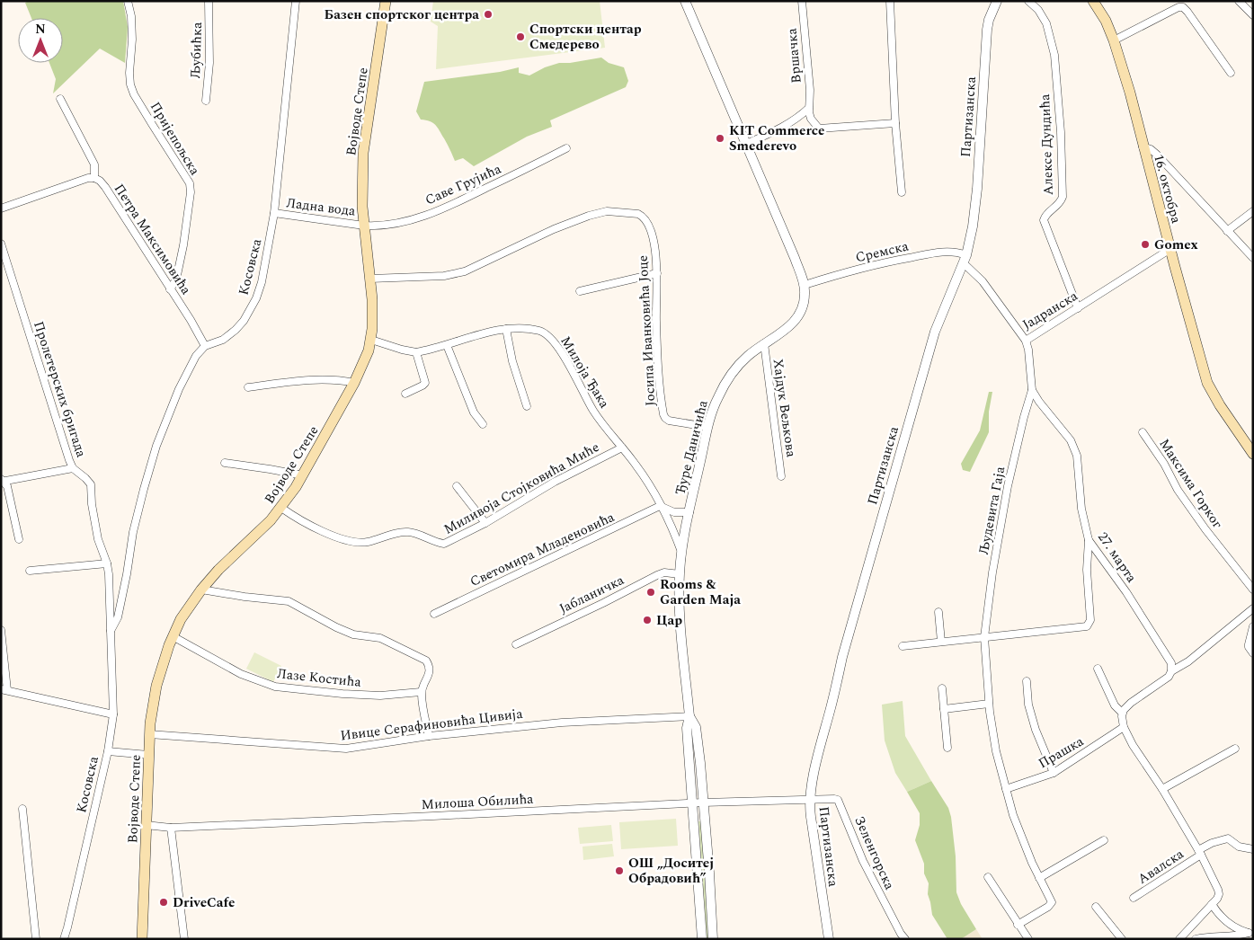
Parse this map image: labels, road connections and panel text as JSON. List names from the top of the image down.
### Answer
{
  "streets": {
    "main road": ["Војводе Степе", "16. октобра"],
    "street": [
      "Љубићка",
      "Вршачка",
      "Партизанска",
      "Пријепољска",
      "Алексе Дундића",
      "Саве Грујића",
      "Ладна вода",
      "Петра Максимовића",
      "Сремска",
      "Косовска",
      "Јадранска",
      "Јосипа Иванковића Јоце",
      "Милоја Ђака",
      "Пролетерских бригада",
      "Хајдук Вељкова",
      "Ђуре Даничића",
      "Максима Горког",
      "Миливоја Стојковића Миће",
      "Људевита Гаја",
      "Светомира Младеновића",
      "27. марта",
      "Јабланичка",
      "Лазе Костића",
      "Ивице Серафиновића Цивија",
      "Прашка",
      "Милоша Обилића",
      "Зеленгорска",
      "Авалска"
    ]
  },
  "crossings": [
    ["Војводе Степе", "Саве Грујића"],
    ["Војводе Степе", "Ладна вода"],
    ["Војводе Степе", "Јосипа Иванковића Јоце"],
    ["Војводе Степе", "Милоја Ђака"],
    ["Војводе Степе", "Миливоја Стојковића Миће"],
    ["Војводе Степе", "Лазе Костића"],
    ["Војводе Степе", "Ивице Серафиновића Цивија"],
    ["Војводе Степе", "Милоша Обилића"],
    ["Партизанска", "Сремска"],
    ["Партизанска", "Јадранска"],
    ["Партизанска", "Милоша Обилића"],
    ["Партизанска", "Зеленгорска"],
    ["Пријепољска", "Петра Максимовића"],
    ["Алексе Дундића", "Јадранска"],
    ["Саве Грујића", "Ладна вода"],
    ["16. октобра", "Јадранска"],
    ["Ладна вода", "Косовска"],
    ["Петра Максимовића", "Косовска"],
    ["Сремска", "Јадранска"],
    ["Сремска", "Ђуре Даничића"],
    ["Косовска", "Пролетерских бригада"],
    ["Јосипа Иванковића Јоце", "Ђуре Даничића"],
    ["Милоја Ђака", "Ђуре Даничића"],
    ["Милоја Ђака", "Миливоја Стојковића Миће"],
    ["Милоја Ђака", "Светомира Младеновића"],
    ["Хајдук Вељкова", "Ђуре Даничића"],
    ["Ђуре Даничића", "Јабланичка"],
    ["Ђуре Даничића", "Ивице Серафиновића Цивија"],
    ["Ђуре Даничића", "Милоша Обилића"],
    ["Људевита Гаја", "27. марта"],
    ["Људевита Гаја", "Прашка"],
    ["Милоша Обилића", "Зеленгорска"]
  ],
  "places": [
    "Базен спортског центра",
    "Спортски центар Смедерево",
    "KIT Commerce Smederevo",
    "Gomex",
    "Rooms & Garden Maja",
    "Цар",
    "ОШ „Доситеј Обрадовић”",
    "DriveCafe"
  ],
  "north": "top"
}
